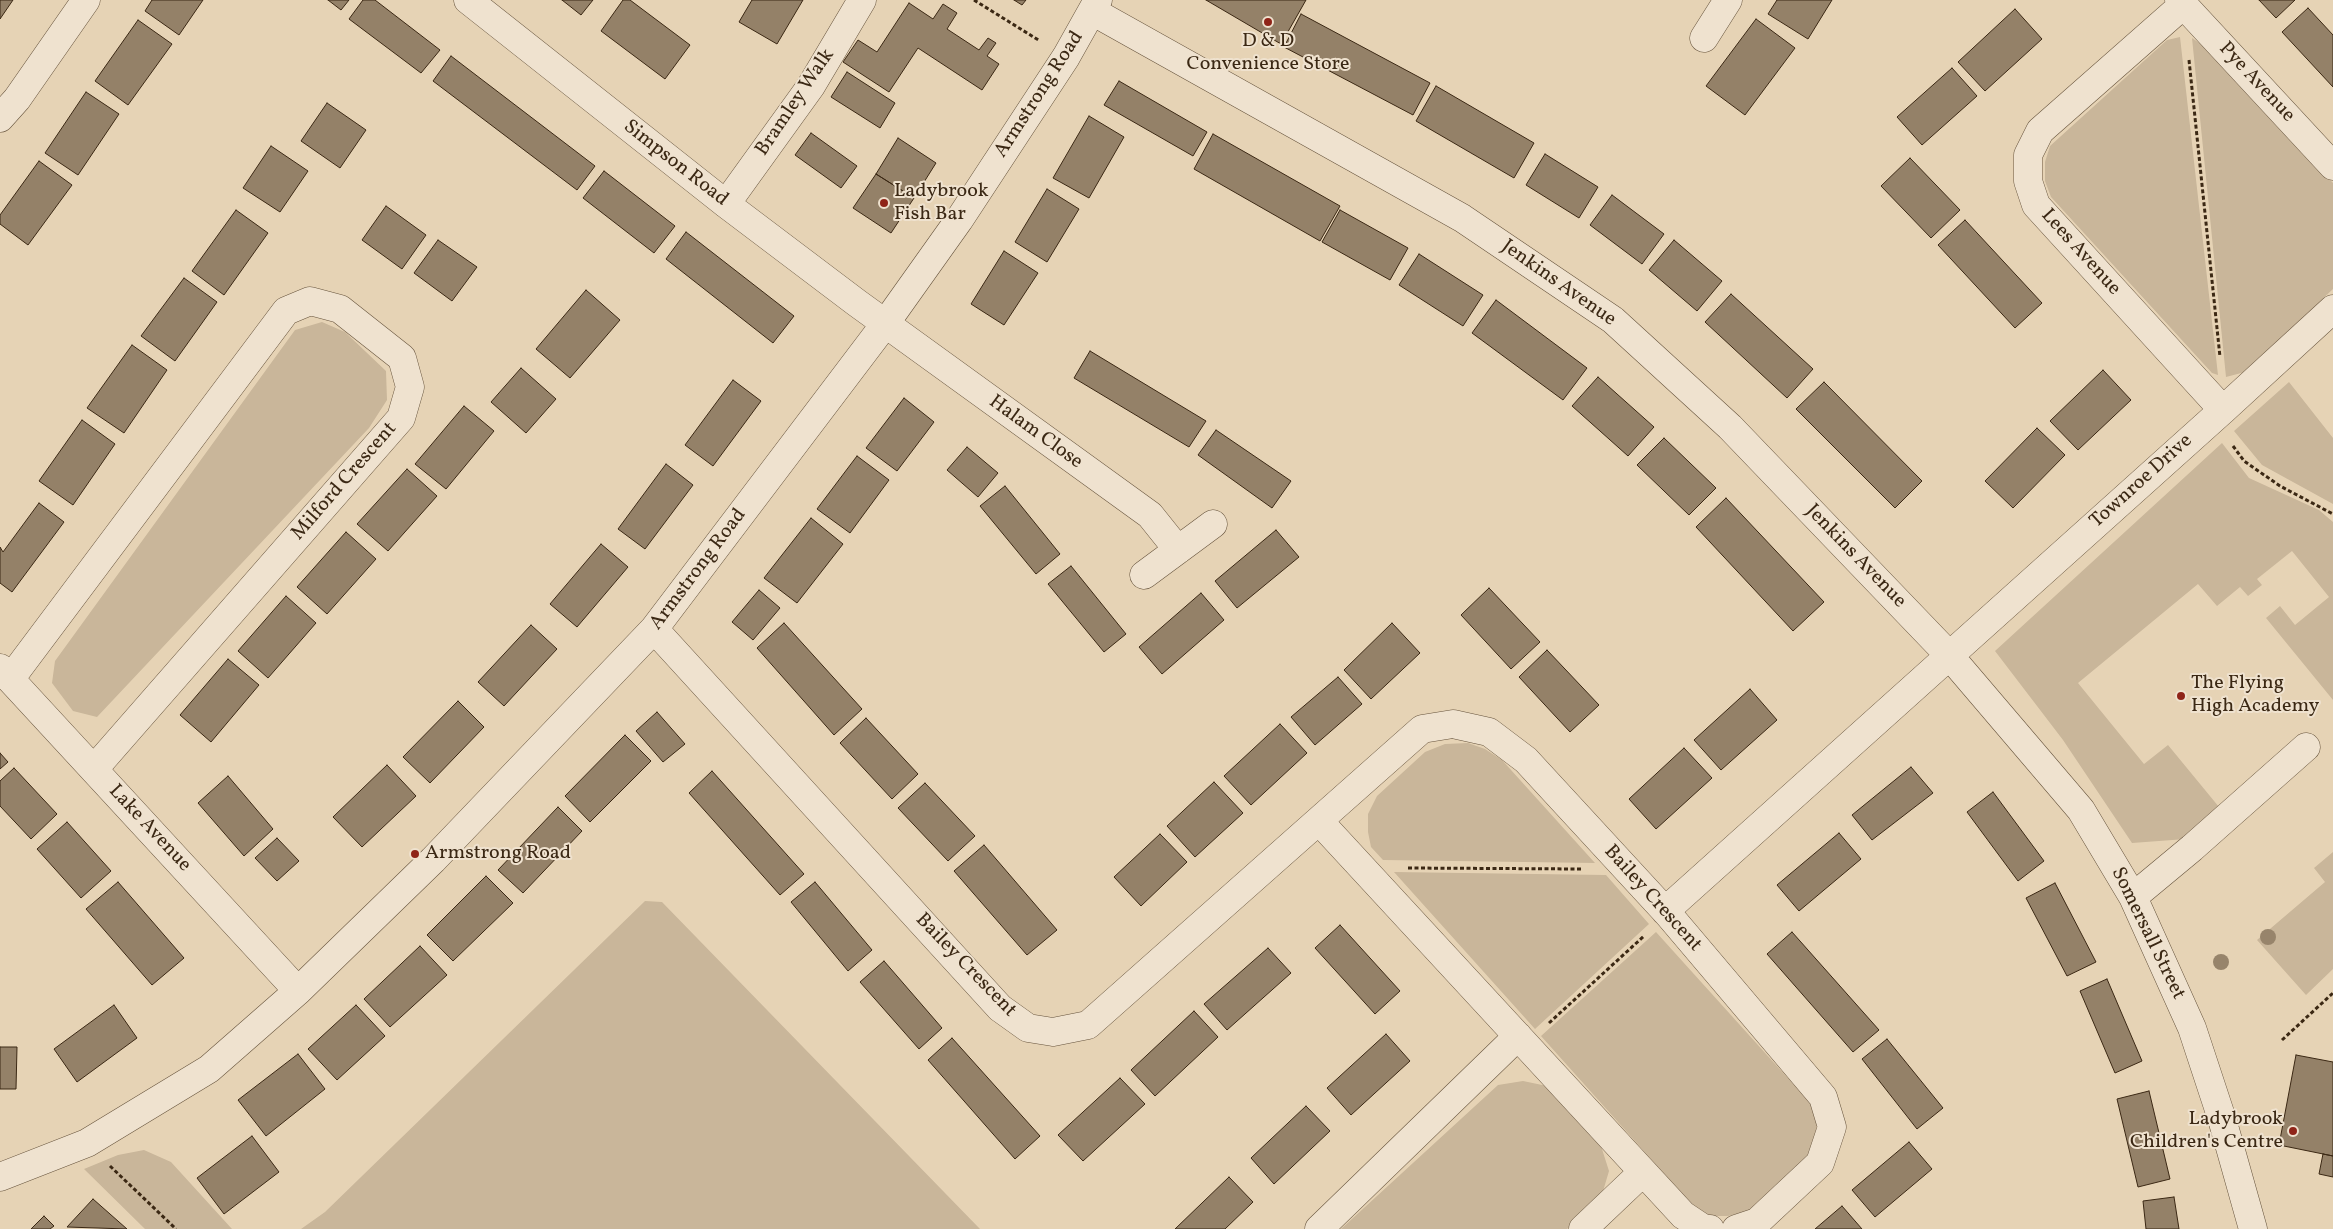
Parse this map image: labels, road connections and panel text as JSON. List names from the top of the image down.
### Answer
{
  "streets": {
    "street": [
      "Pye Avenue",
      "Armstrong Road",
      "Bramley Walk",
      "Simpson Road",
      "Lees Avenue",
      "Jenkins Avenue",
      "Halam Close",
      "Milford Crescent",
      "Townroe Drive",
      "Lake Avenue",
      "Bailey Crescent",
      "Somersall Street"
    ]
  },
  "crossings": [
    ["Pye Avenue", "Lees Avenue"],
    ["Armstrong Road", "Simpson Road"],
    ["Armstrong Road", "Jenkins Avenue"],
    ["Armstrong Road", "Halam Close"],
    ["Armstrong Road", "Lake Avenue"],
    ["Armstrong Road", "Bailey Crescent"],
    ["Bramley Walk", "Simpson Road"],
    ["Simpson Road", "Halam Close"],
    ["Lees Avenue", "Townroe Drive"],
    ["Jenkins Avenue", "Townroe Drive"],
    ["Jenkins Avenue", "Somersall Street"],
    ["Milford Crescent", "Lake Avenue"],
    ["Townroe Drive", "Bailey Crescent"],
    ["Townroe Drive", "Somersall Street"]
  ],
  "places": [
    "D & D Convenience Store",
    "Ladybrook Fish Bar",
    "The Flying High Academy",
    "Armstrong Road",
    "Ladybrook Children's Centre"
  ]
}
